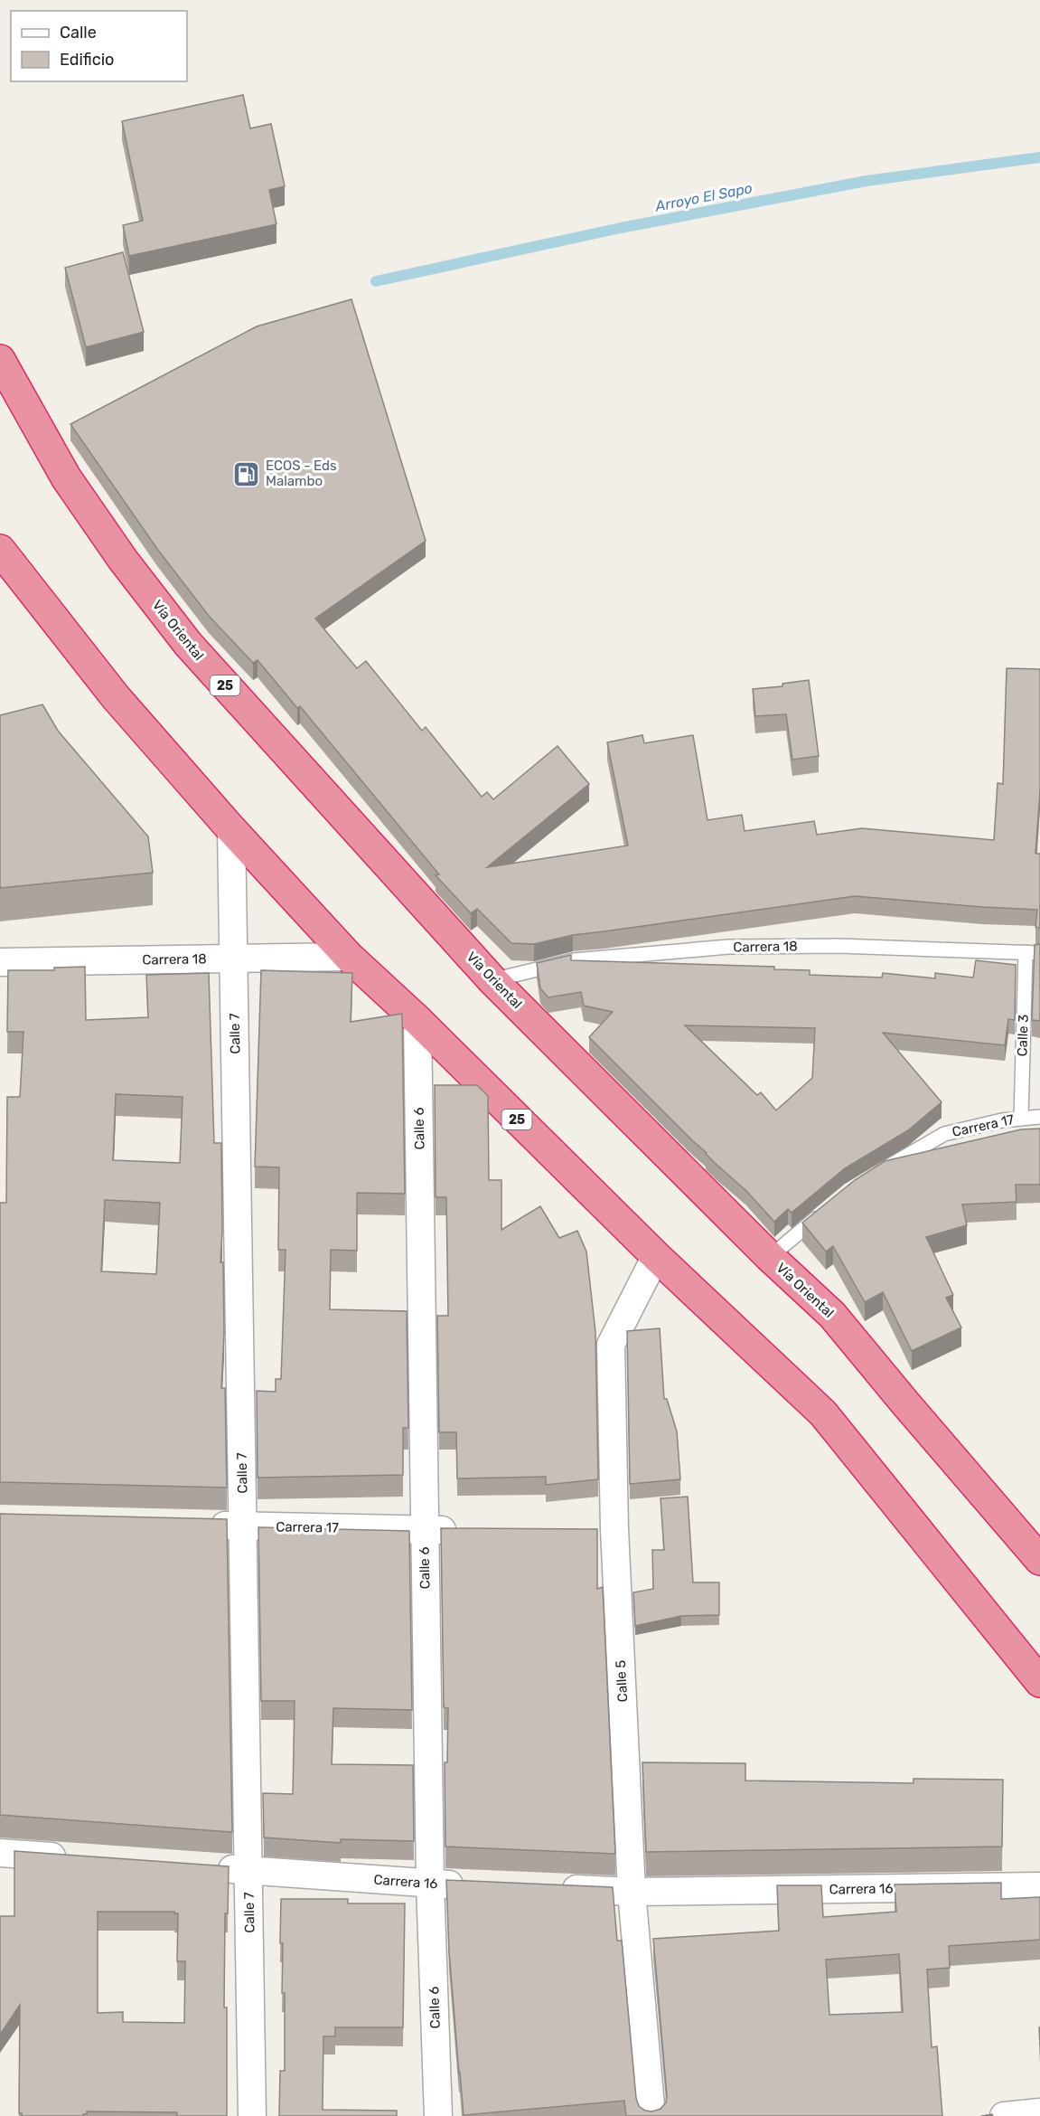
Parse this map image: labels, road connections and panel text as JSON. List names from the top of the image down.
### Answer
{
  "streets": {
    "highway": ["Vía Oriental", "25"],
    "street": [
      "Carrera 18",
      "Calle 7",
      "Carrera 17",
      "Calle 6",
      "Calle 5",
      "Carrera 16"
    ],
    "lane": ["Calle 3"]
  },
  "crossings": [
    ["Vía Oriental", "Carrera 18"],
    ["25", "Carrera 18"],
    ["25", "Calle 7"],
    ["25", "Calle 6"],
    ["25", "Calle 5"],
    ["Carrera 18", "Calle 7"],
    ["Carrera 18", "Calle 3"],
    ["Calle 7", "Carrera 17"],
    ["Calle 7", "Carrera 16"],
    ["Calle 3", "Carrera 17"],
    ["Carrera 17", "Calle 6"],
    ["Calle 6", "Carrera 16"],
    ["Calle 5", "Carrera 16"]
  ],
  "water": ["Arroyo El Sapo"],
  "places": {
    "fuel station": ["ECOS - Eds Malambo"]
  },
  "legend": ["Calle", "Edificio"]
}
